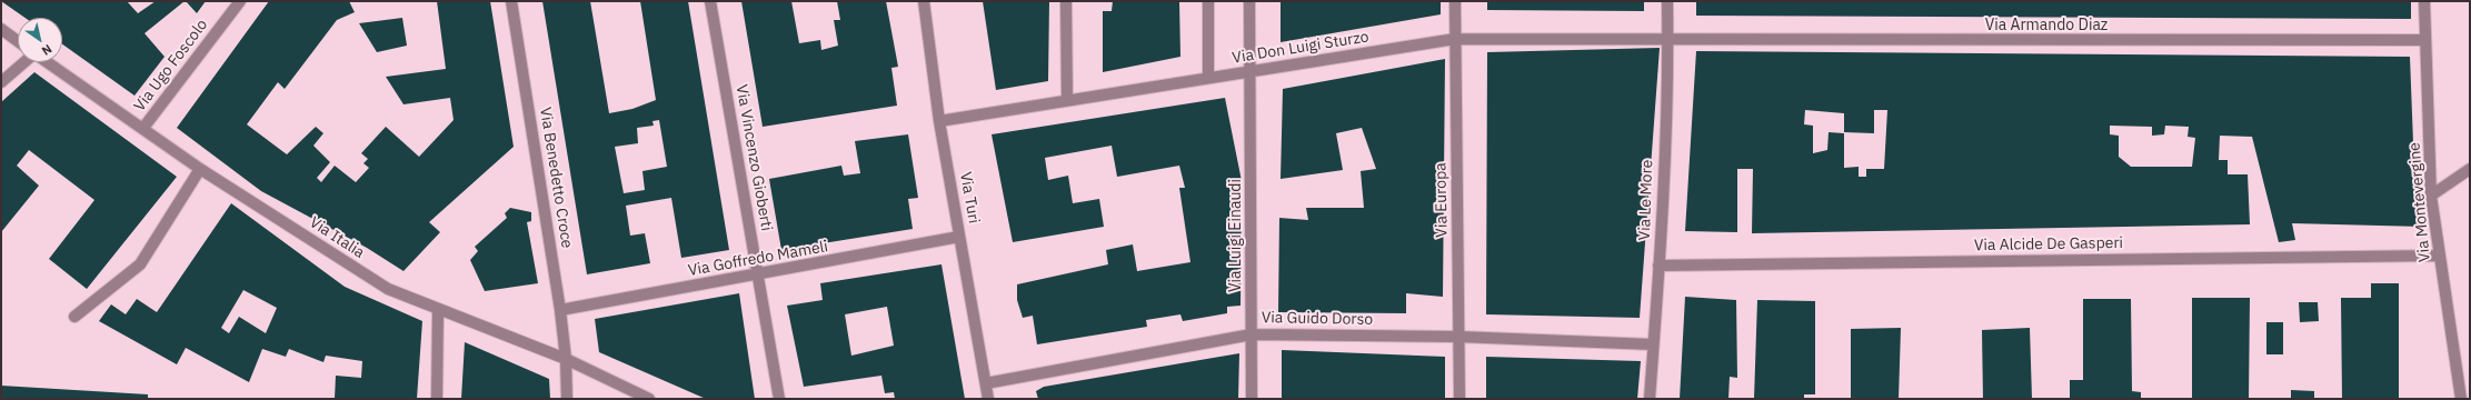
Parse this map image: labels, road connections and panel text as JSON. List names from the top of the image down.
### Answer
{
  "streets": {
    "street": [
      "Via Armando Diaz",
      "Via Don Luigi Sturzo",
      "Via Ugo Foscolo",
      "Via Vincenzo Gioberti",
      "Via Benedetto Croce",
      "Via Turi",
      "Via Europa",
      "Via Le More",
      "Via Montevergine",
      "Via Luigi Einaudi",
      "Via Italia",
      "Via Alcide De Gasperi",
      "Via Goffredo Mameli",
      "Via Guido Dorso"
    ]
  },
  "crossings": [
    ["Via Armando Diaz", "Via Don Luigi Sturzo"],
    ["Via Armando Diaz", "Via Le More"],
    ["Via Armando Diaz", "Via Montevergine"],
    ["Via Don Luigi Sturzo", "Via Turi"],
    ["Via Don Luigi Sturzo", "Via Europa"],
    ["Via Don Luigi Sturzo", "Via Le More"],
    ["Via Don Luigi Sturzo", "Via Luigi Einaudi"],
    ["Via Ugo Foscolo", "Via Italia"],
    ["Via Vincenzo Gioberti", "Via Goffredo Mameli"],
    ["Via Benedetto Croce", "Via Italia"],
    ["Via Benedetto Croce", "Via Goffredo Mameli"],
    ["Via Turi", "Via Goffredo Mameli"],
    ["Via Turi", "Via Guido Dorso"],
    ["Via Europa", "Via Guido Dorso"],
    ["Via Le More", "Via Alcide De Gasperi"],
    ["Via Le More", "Via Guido Dorso"],
    ["Via Montevergine", "Via Alcide De Gasperi"],
    ["Via Luigi Einaudi", "Via Guido Dorso"]
  ],
  "north": "bottom right"
}
